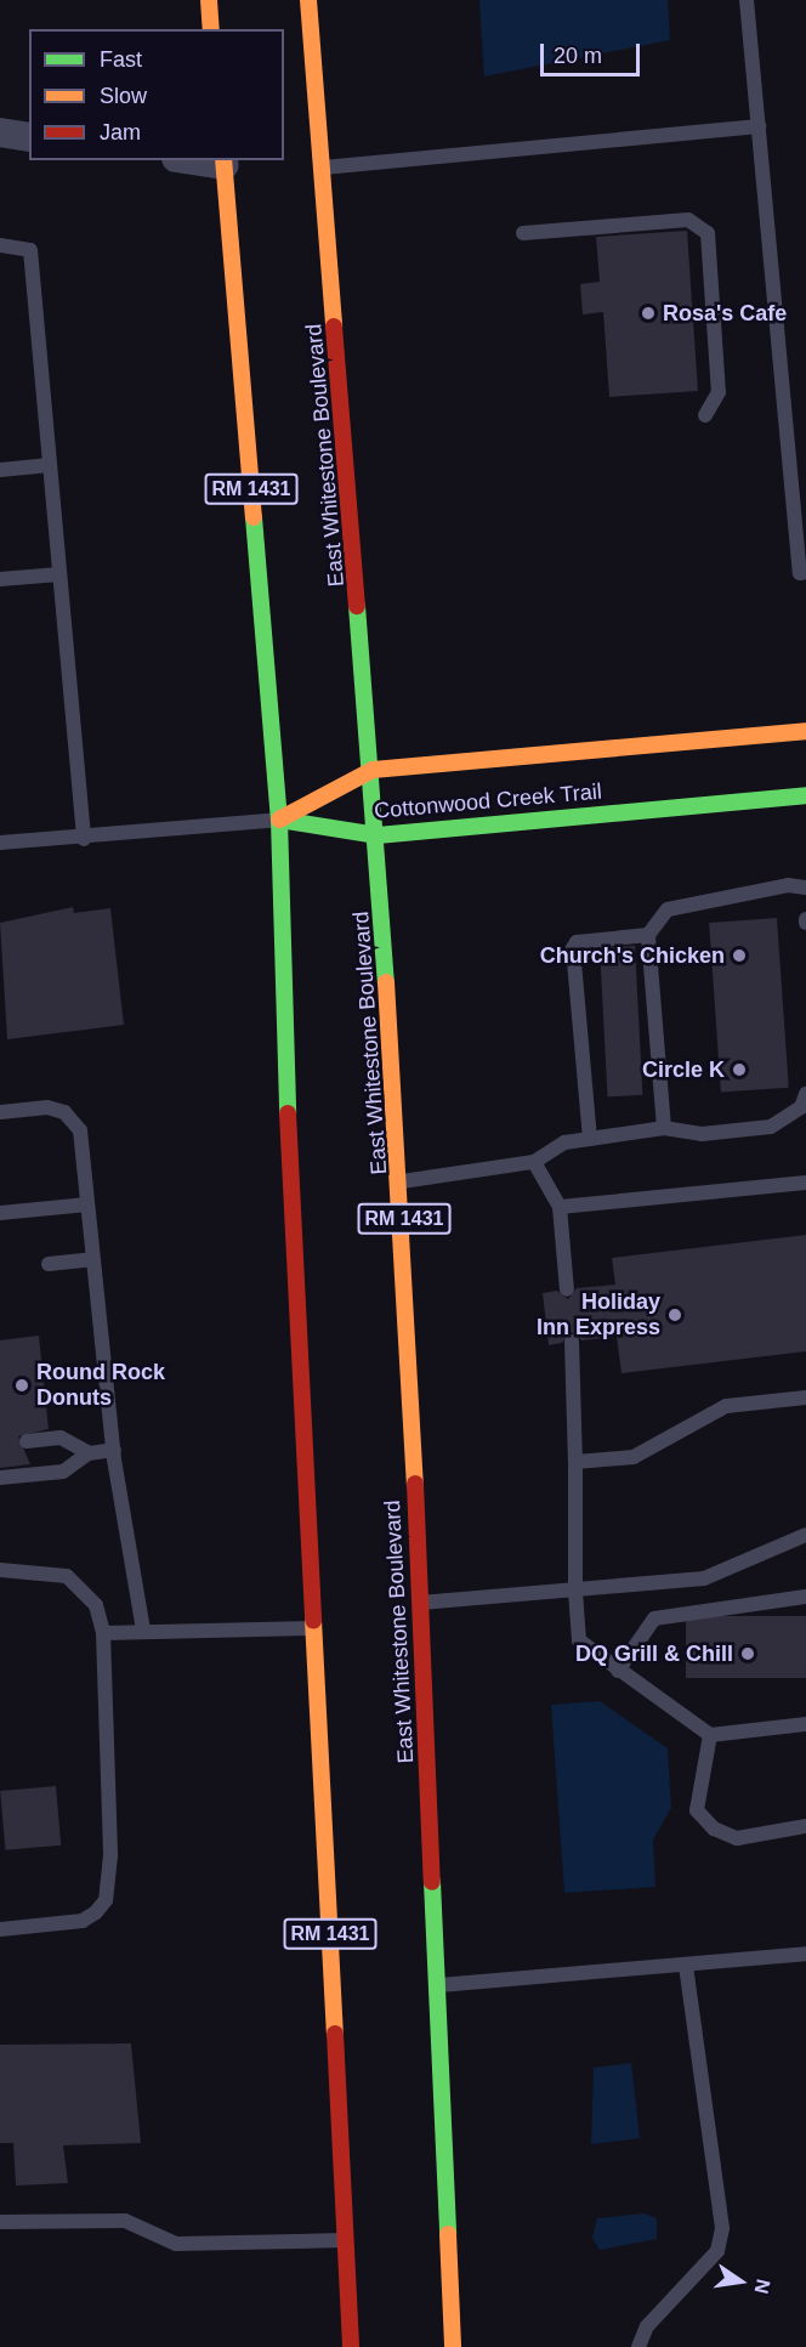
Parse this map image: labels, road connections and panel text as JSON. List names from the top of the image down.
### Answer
{
  "streets": {
    "main road": ["East Whitestone Boulevard", "RM 1431", "Cottonwood Creek Trail"]
  },
  "crossings": [
    ["East Whitestone Boulevard", "Cottonwood Creek Trail"],
    ["RM 1431", "Cottonwood Creek Trail"]
  ],
  "places": [
    "Rosa's Cafe",
    "Church's Chicken",
    "Circle K",
    "Holiday Inn Express",
    "Round Rock Donuts",
    "DQ Grill & Chill"
  ],
  "legend": ["Fast", "Slow", "Jam"],
  "scale_bar": "20 m",
  "north": "right"
}
